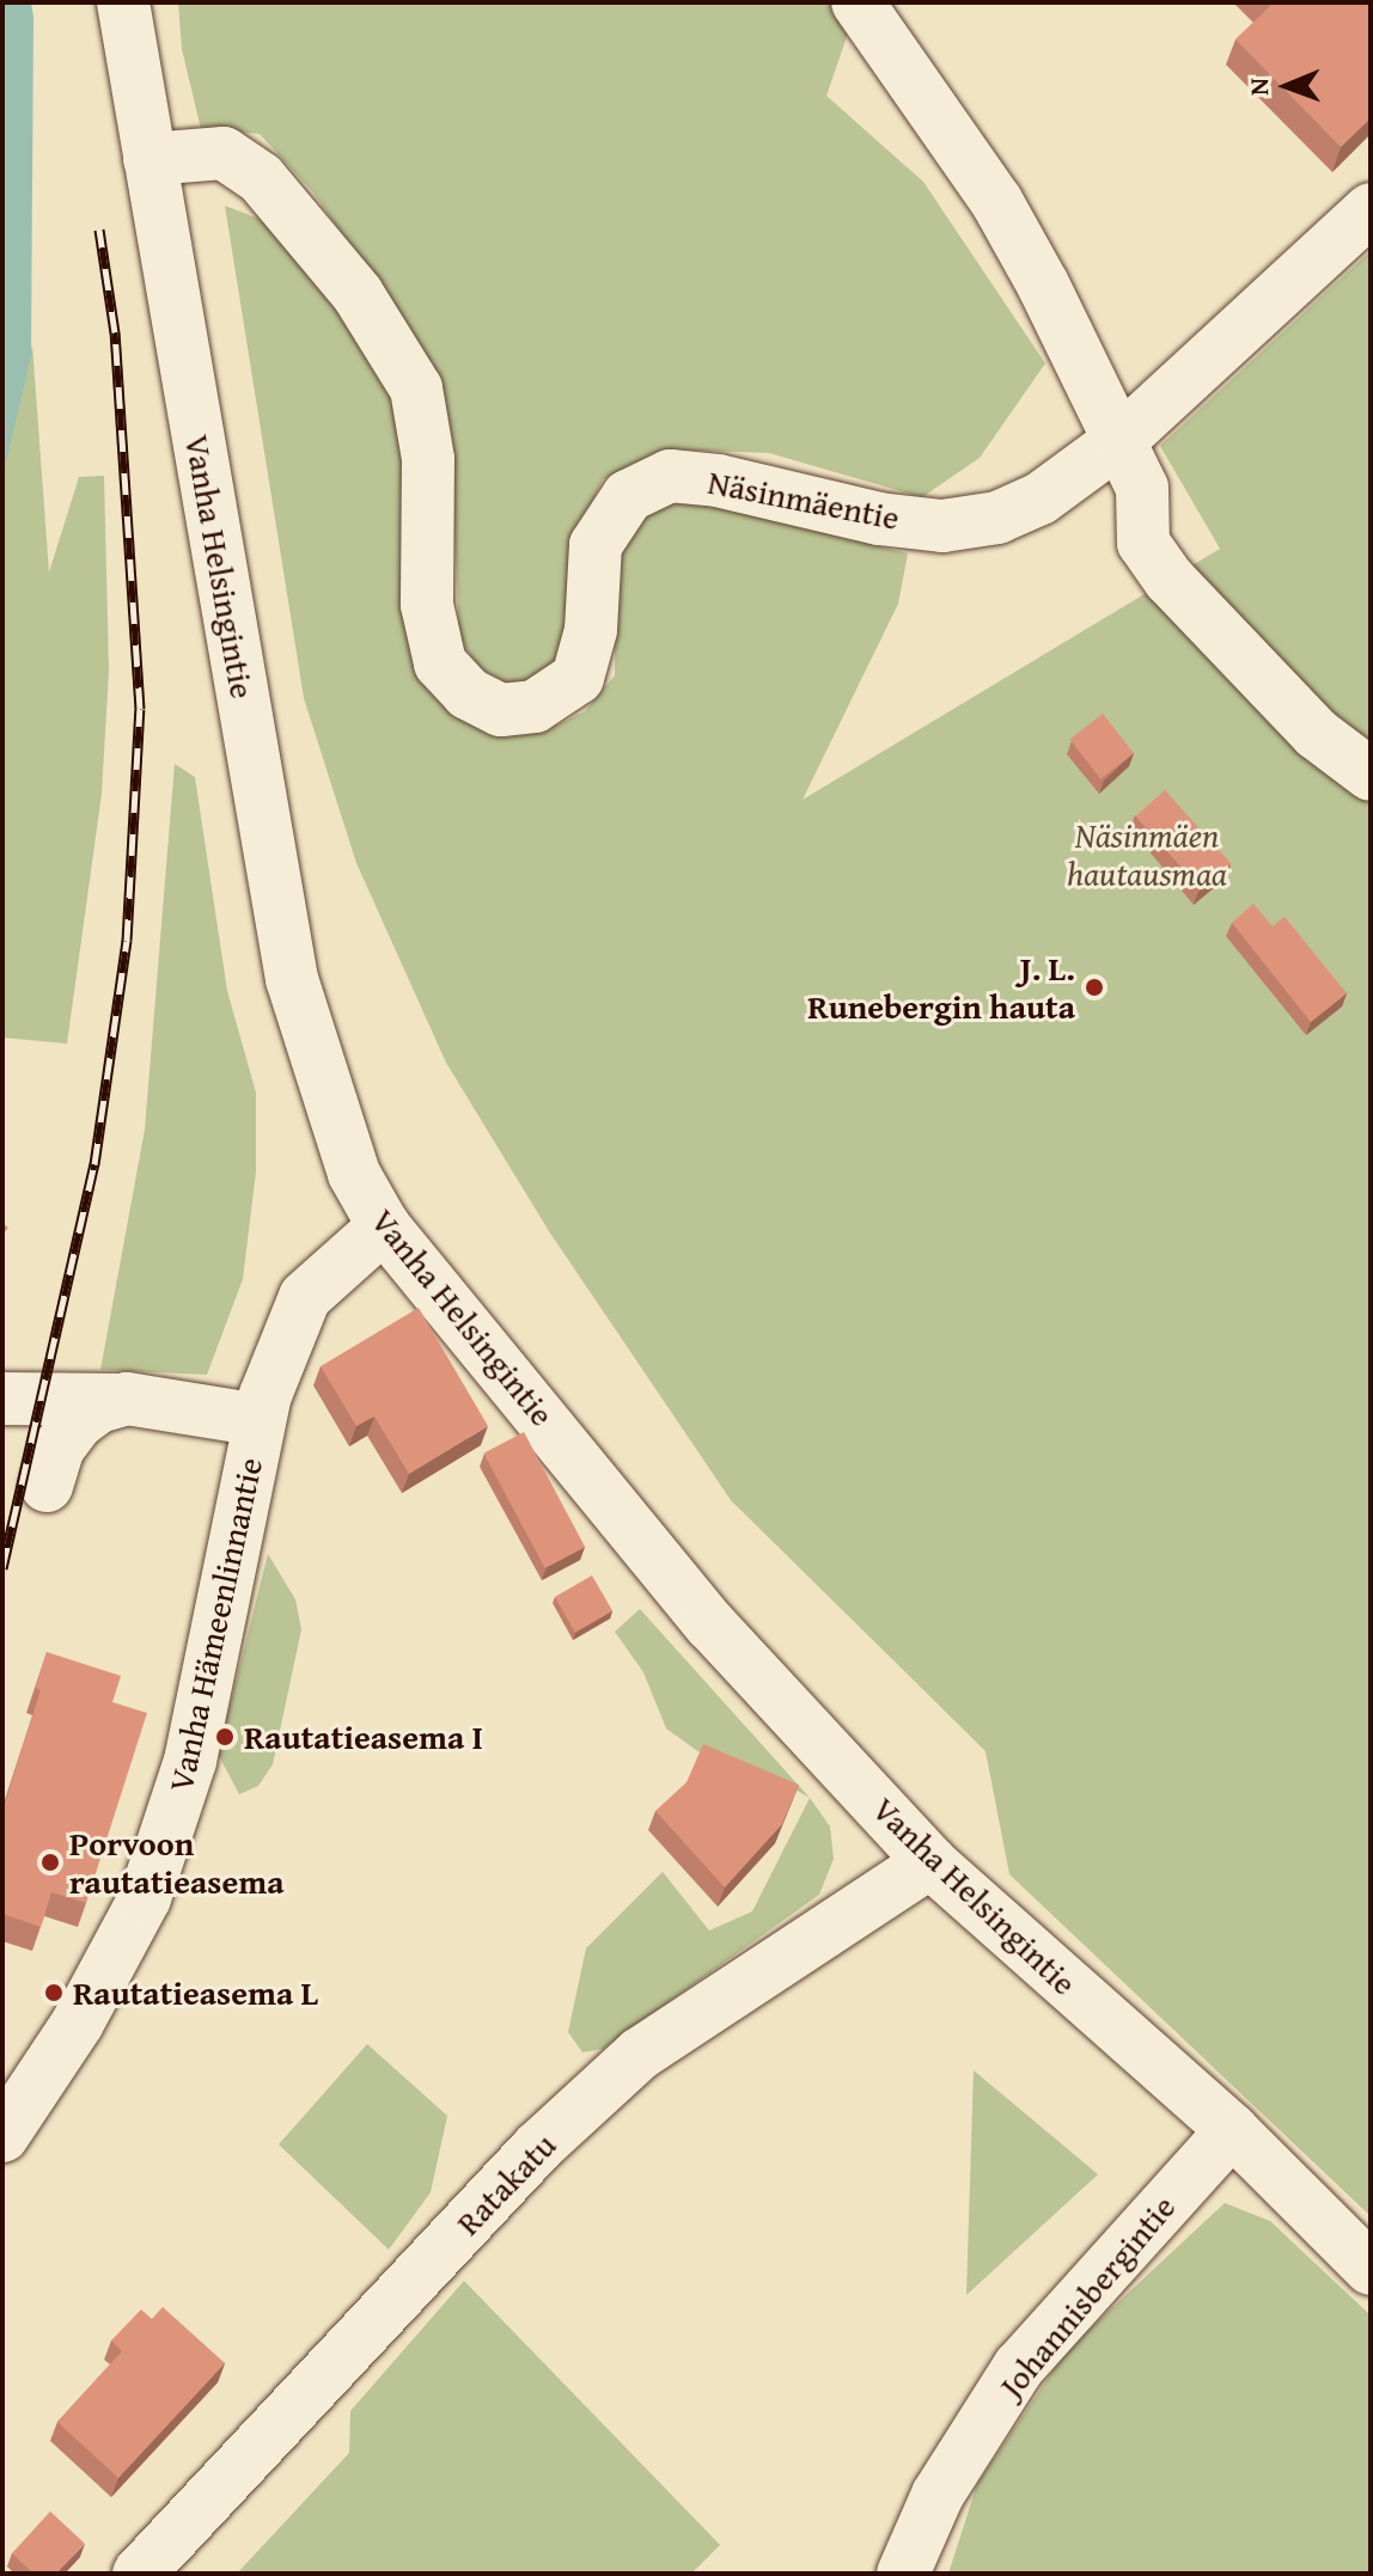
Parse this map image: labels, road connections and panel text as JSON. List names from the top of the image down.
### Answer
{
  "streets": {
    "street": [
      "Näsinmäentie",
      "Vanha Helsingintie",
      "Vanha Hämeenlinnantie",
      "Ratakatu",
      "Johannisbergintie"
    ]
  },
  "crossings": [
    ["Näsinmäentie", "Vanha Helsingintie"],
    ["Vanha Helsingintie", "Vanha Hämeenlinnantie"],
    ["Vanha Helsingintie", "Ratakatu"],
    ["Vanha Helsingintie", "Johannisbergintie"]
  ],
  "parks": ["Näsinmäen hautausmaa"],
  "places": [
    "J. L. Runebergin hauta",
    "Rautatieasema I",
    "Porvoon rautatieasema",
    "Rautatieasema L"
  ],
  "north": "left"
}
